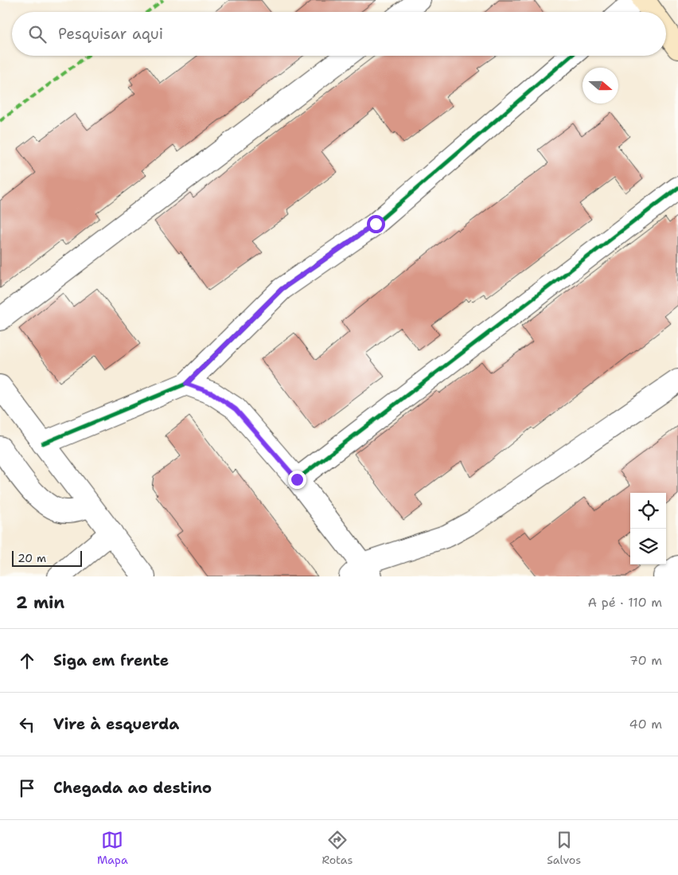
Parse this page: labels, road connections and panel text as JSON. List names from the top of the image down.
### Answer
{
  "scale_bar": "20 m",
  "north": "right",
  "page": {
    "search": "Pesquisar aqui",
    "scale": "20 m",
    "heading": ["2 min", "A pé · 110 m"],
    "list": [
      ["Siga em frente", "70 m"],
      ["Vire à esquerda", "40 m"],
      "Chegada ao destino"
    ],
    "nav": ["Mapa", "Rotas", "Salvos"]
  }
}
